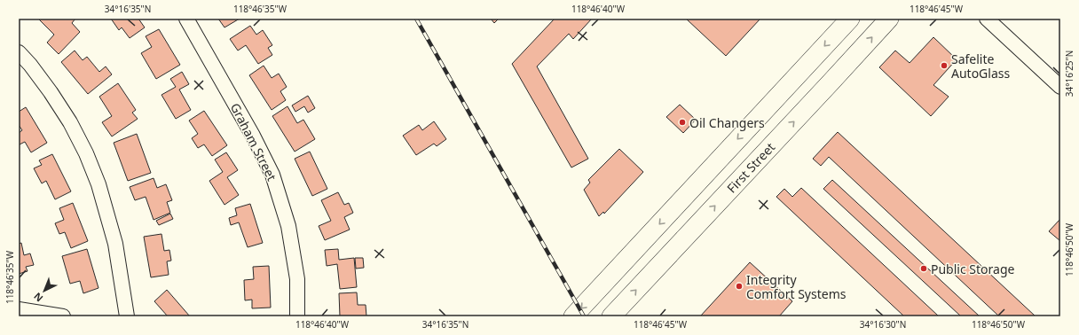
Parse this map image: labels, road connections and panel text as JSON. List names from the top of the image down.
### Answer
{
  "streets": {
    "main road": ["First Street"],
    "street": ["Graham Street"]
  },
  "places": [
    "Safelite AutoGlass",
    "Oil Changers",
    "Public Storage",
    "Integrity Comfort Systems"
  ],
  "north": "bottom left",
  "coordinates": [
    "34°16'35\"N",
    "118°46'35\"W",
    "118°46'40\"W",
    "118°46'45\"W",
    "34°16'25\"N",
    "118°46'50\"W",
    "34°16'30\"N"
  ]
}
